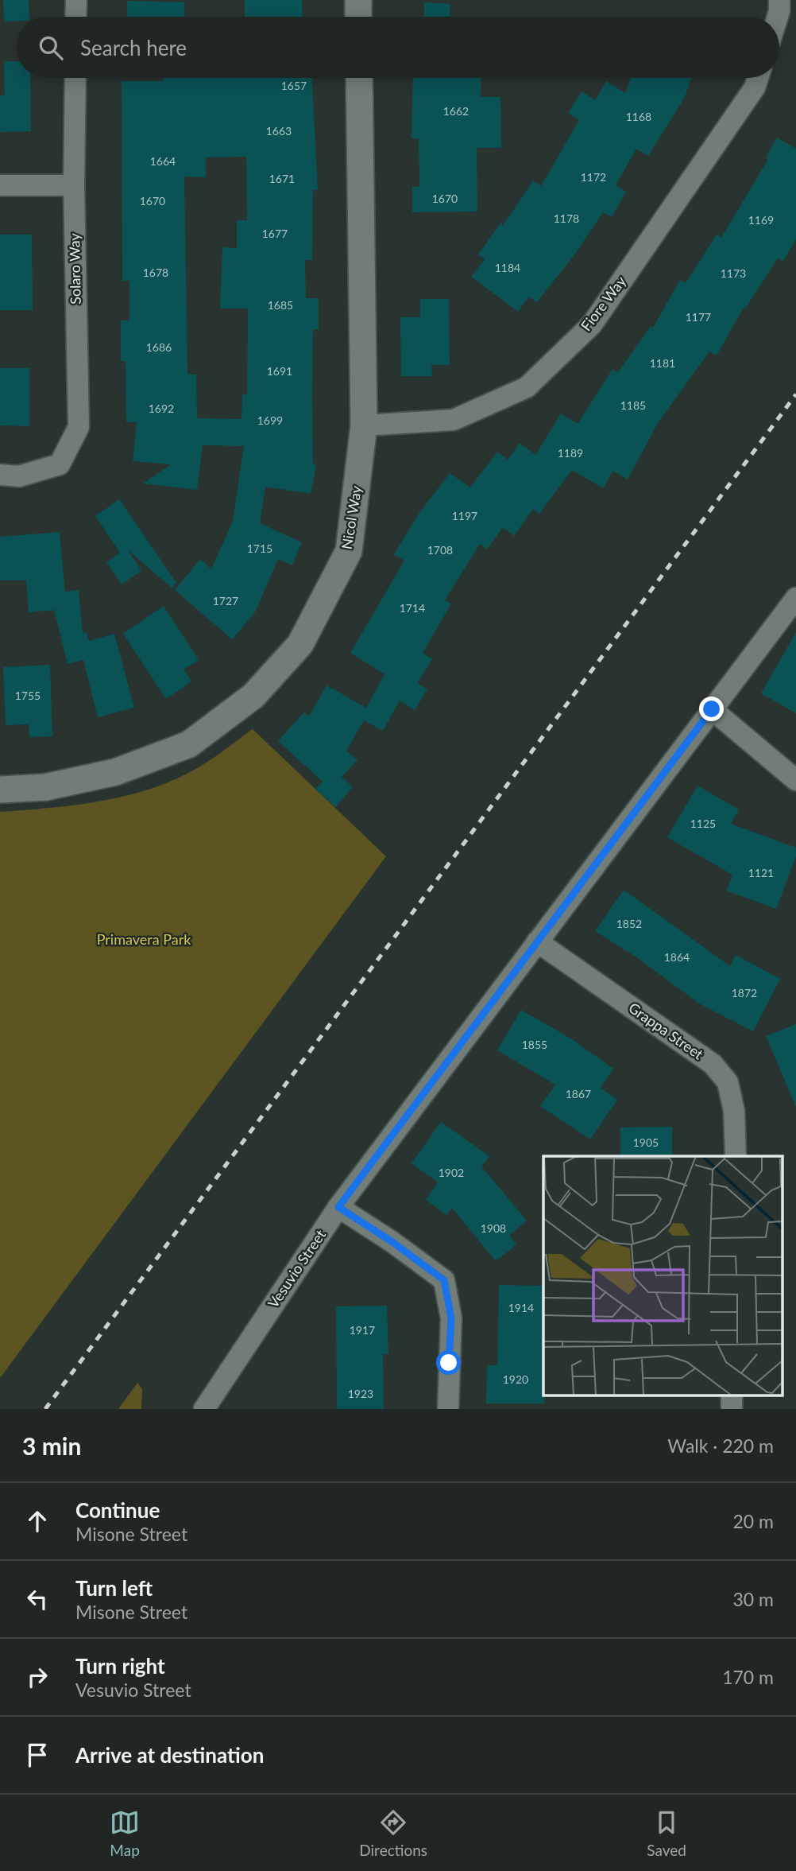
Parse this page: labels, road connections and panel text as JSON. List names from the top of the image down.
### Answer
{
  "streets": {
    "street": [
      "Solaro Way",
      "Fiore Way",
      "Nicol Way",
      "Grappa Street",
      "Vesuvio Street"
    ]
  },
  "crossings": [
    ["Fiore Way", "Nicol Way"],
    ["Grappa Street", "Vesuvio Street"]
  ],
  "parks": ["Primavera Park"],
  "house_numbers": [
    "1657",
    "1662",
    "1168",
    "1663",
    "1664",
    "1172",
    "1671",
    "1670",
    "1670",
    "1178",
    "1169",
    "1677",
    "1184",
    "1678",
    "1173",
    "1685",
    "1177",
    "1686",
    "1181",
    "1691",
    "1185",
    "1692",
    "1699",
    "1189",
    "1197",
    "1715",
    "1708",
    "1727",
    "1714",
    "1755",
    "1125",
    "1121",
    "1852",
    "1864",
    "1872",
    "1855",
    "1867",
    "1905",
    "1902",
    "1908",
    "1914",
    "1917",
    "1920",
    "1923"
  ],
  "page": {
    "search": "Search here",
    "heading": ["3 min", "Walk · 220 m"],
    "list": [
      ["Continue", "Misone Street", "20 m"],
      ["Turn left", "Misone Street", "30 m"],
      ["Turn right", "Vesuvio Street", "170 m"],
      "Arrive at destination"
    ],
    "nav": ["Map", "Directions", "Saved"]
  }
}
